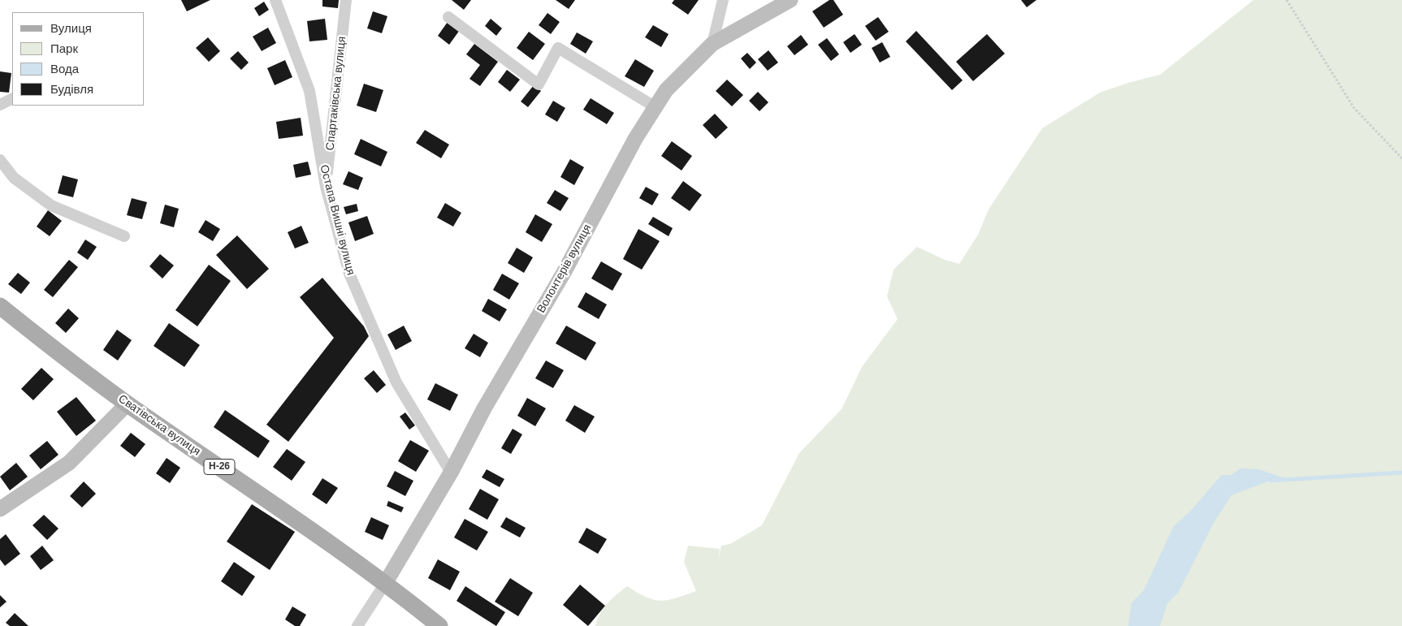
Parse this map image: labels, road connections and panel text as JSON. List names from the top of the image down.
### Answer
{
  "streets": {
    "main road": ["Сватівська вулиця", "Н-26"],
    "street": ["Спартаківська вулиця", "Остапа Вишні вулиця", "Волонтерів вулиця"]
  },
  "crossings": [
    ["Спартаківська вулиця", "Остапа Вишні вулиця"],
    ["Остапа Вишні вулиця", "Волонтерів вулиця"],
    ["Волонтерів вулиця", "Сватівська вулиця"]
  ],
  "legend": [
    "Вулиця",
    "Парк",
    "Вода",
    "Будівля"
  ]
}
